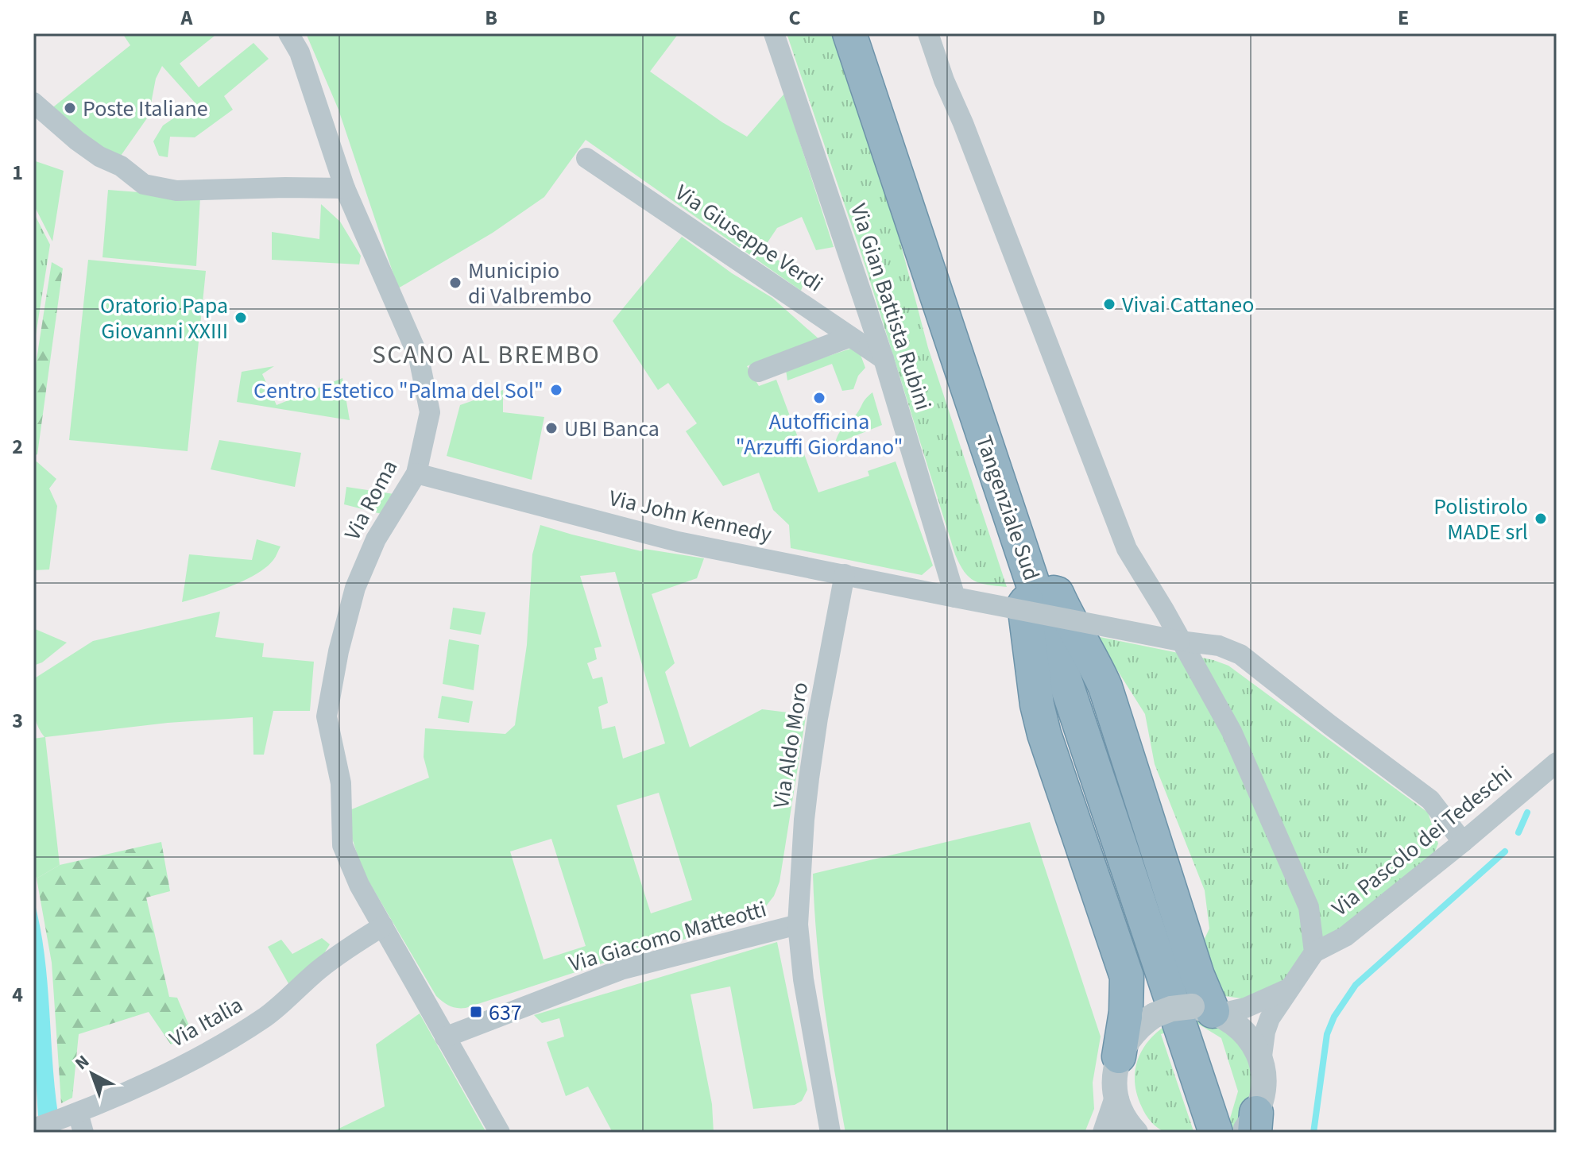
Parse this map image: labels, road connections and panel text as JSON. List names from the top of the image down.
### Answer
{
  "streets": {
    "highway": ["Tangenziale Sud"],
    "street": [
      "Via Giuseppe Verdi",
      "Via Gian Battista Rubini",
      "Via Roma",
      "Via John Kennedy",
      "Via Aldo Moro",
      "Via Pascolo dei Tedeschi",
      "Via Giacomo Matteotti",
      "Via Italia"
    ]
  },
  "crossings": [
    ["Via Giuseppe Verdi", "Via Gian Battista Rubini"],
    ["Via Gian Battista Rubini", "Via John Kennedy"],
    ["Via Roma", "Via John Kennedy"],
    ["Via Roma", "Via Giacomo Matteotti"],
    ["Via Roma", "Via Italia"],
    ["Via John Kennedy", "Via Aldo Moro"],
    ["Via John Kennedy", "Via Pascolo dei Tedeschi"],
    ["Via Aldo Moro", "Via Giacomo Matteotti"]
  ],
  "districts": ["SCANO AL BREMBO"],
  "places": {
    "other": [
      "Poste Italiane",
      "Municipio di Valbrembo",
      "Vivai Cattaneo",
      "Oratorio Papa Giovanni XXIII",
      "Centro Estetico \"Palma del Sol\"",
      "Autofficina \"Arzuffi Giordano\"",
      "UBI Banca",
      "Polistirolo MADE srl"
    ],
    "transit": ["637"]
  },
  "north": "top left",
  "grid": {
    "columns": [
      "A",
      "B",
      "C",
      "D",
      "E"
    ],
    "rows": [
      "1",
      "2",
      "3",
      "4"
    ]
  }
}
